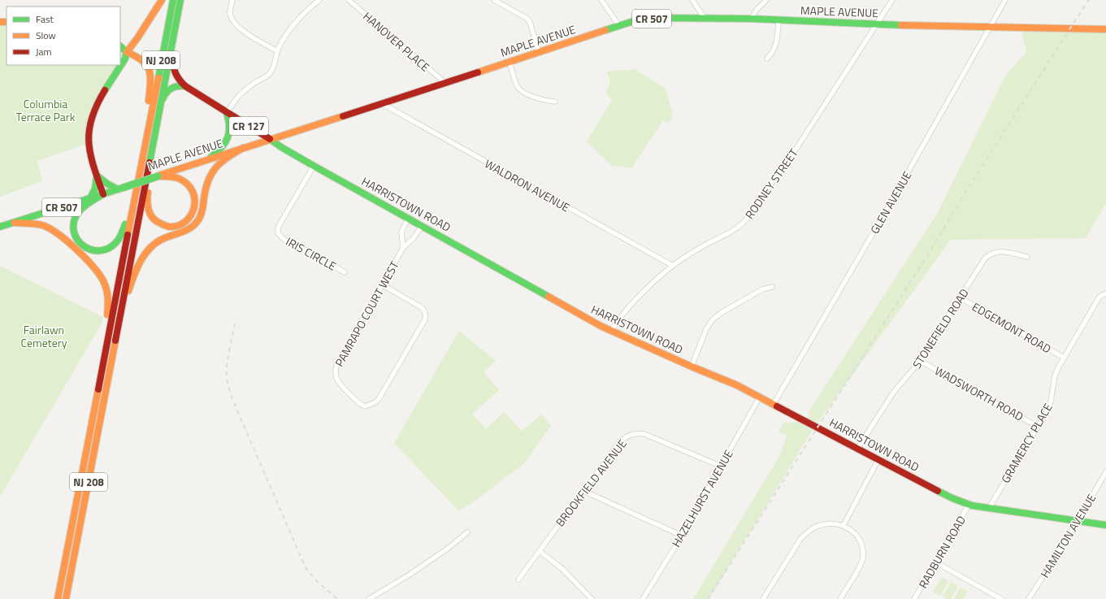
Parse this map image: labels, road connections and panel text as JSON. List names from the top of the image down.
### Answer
{
  "streets": {
    "main road": [
      "MAPLE AVENUE",
      "CR 507",
      "NJ 208",
      "CR 127",
      "HARRISTOWN ROAD"
    ],
    "street": [
      "HANOVER PLACE",
      "RODNEY STREET",
      "WALDRON AVENUE",
      "GLEN AVENUE",
      "IRIS CIRCLE",
      "PAMRAPO COURT WEST",
      "EDGEMONT ROAD",
      "STONEFIELD ROAD",
      "WADSWORTH ROAD",
      "GRAMERCY PLACE",
      "BROOKFIELD AVENUE",
      "HAZELHURST AVENUE",
      "HAMILTON AVENUE",
      "RADBURN ROAD"
    ]
  },
  "crossings": [
    ["MAPLE AVENUE", "HANOVER PLACE"],
    ["MAPLE AVENUE", "RODNEY STREET"],
    ["MAPLE AVENUE", "WALDRON AVENUE"],
    ["MAPLE AVENUE", "GLEN AVENUE"],
    ["MAPLE AVENUE", "HARRISTOWN ROAD"],
    ["NJ 208", "HARRISTOWN ROAD"],
    ["RODNEY STREET", "WALDRON AVENUE"],
    ["RODNEY STREET", "HARRISTOWN ROAD"],
    ["GLEN AVENUE", "HARRISTOWN ROAD"],
    ["HARRISTOWN ROAD", "IRIS CIRCLE"],
    ["HARRISTOWN ROAD", "PAMRAPO COURT WEST"],
    ["HARRISTOWN ROAD", "STONEFIELD ROAD"],
    ["HARRISTOWN ROAD", "GRAMERCY PLACE"],
    ["HARRISTOWN ROAD", "HAZELHURST AVENUE"],
    ["HARRISTOWN ROAD", "HAMILTON AVENUE"],
    ["HARRISTOWN ROAD", "RADBURN ROAD"],
    ["EDGEMONT ROAD", "STONEFIELD ROAD"],
    ["EDGEMONT ROAD", "GRAMERCY PLACE"],
    ["STONEFIELD ROAD", "WADSWORTH ROAD"],
    ["WADSWORTH ROAD", "GRAMERCY PLACE"],
    ["BROOKFIELD AVENUE", "HAZELHURST AVENUE"]
  ],
  "parks": ["Columbia Terrace Park", "Fairlawn Cemetery"],
  "legend": ["Fast", "Slow", "Jam"]
}
